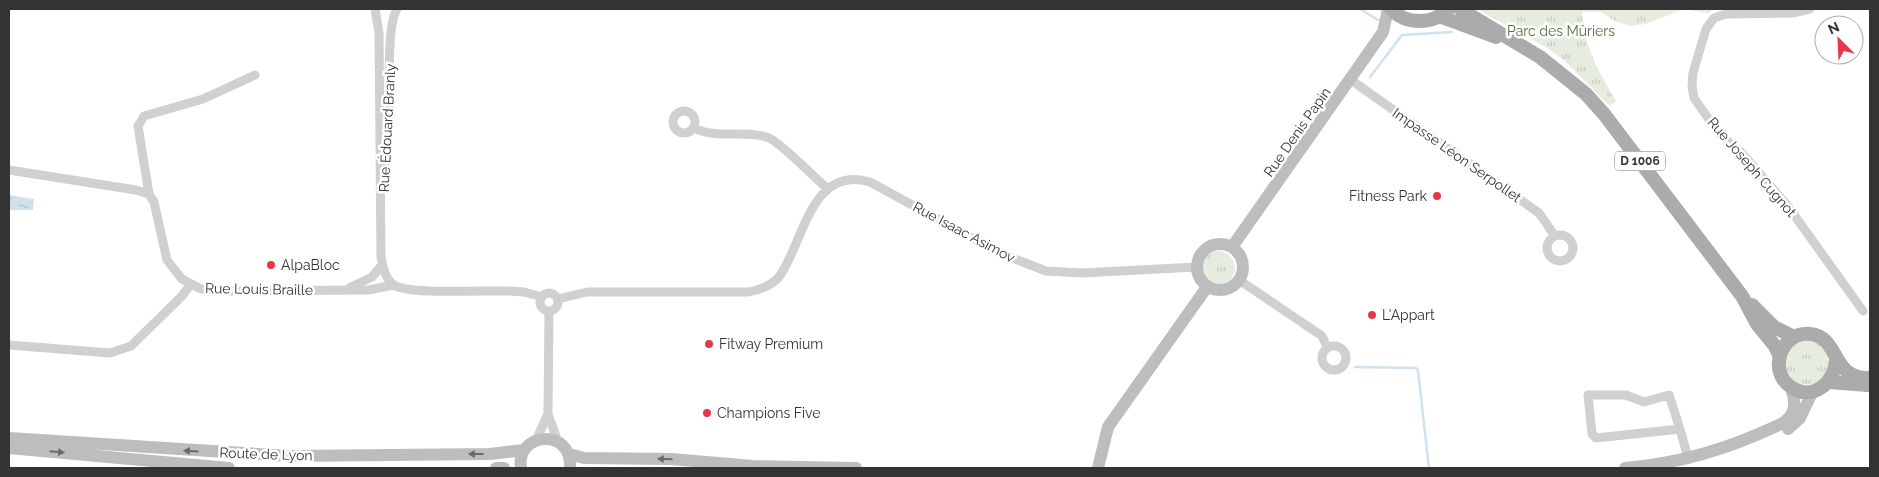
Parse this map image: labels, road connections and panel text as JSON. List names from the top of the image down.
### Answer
{
  "streets": {
    "main road": ["Rue Denis Papin", "D 1006", "Route de Lyon"],
    "street": [
      "Rue Édouard Branly",
      "Impasse Léon Serpollet",
      "Rue Joseph Cugnot",
      "Rue Isaac Asimov",
      "Rue Louis Braille"
    ]
  },
  "crossings": [
    ["Rue Édouard Branly", "Rue Louis Braille"],
    ["Rue Denis Papin", "Impasse Léon Serpollet"],
    ["Rue Denis Papin", "Rue Isaac Asimov"]
  ],
  "parks": ["Parc des Mûriers"],
  "places": [
    "Fitness Park",
    "AlpaBloc",
    "L'Appart",
    "Fitway Premium",
    "Champions Five"
  ],
  "north": "top left"
}
